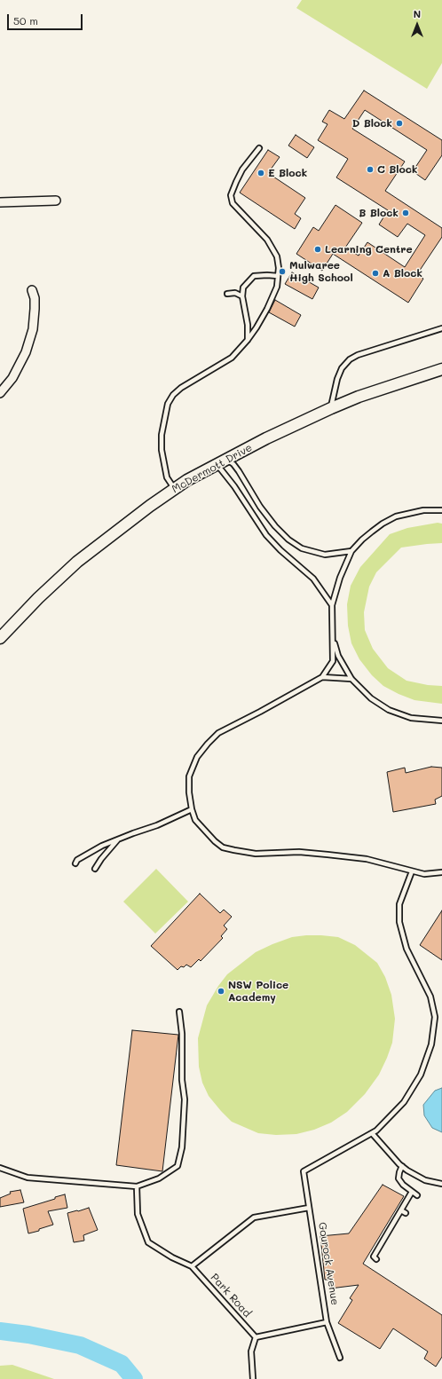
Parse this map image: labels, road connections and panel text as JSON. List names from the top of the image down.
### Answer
{
  "streets": {
    "main road": ["McDermott Drive"],
    "lane": ["Gourock Avenue", "Park Road"]
  },
  "places": [
    "D Block",
    "C Block",
    "E Block",
    "B Block",
    "Learning Centre",
    "Mulwaree High School",
    "A Block",
    "NSW Police Academy"
  ],
  "scale_bar": "50 m",
  "north": "top"
}
